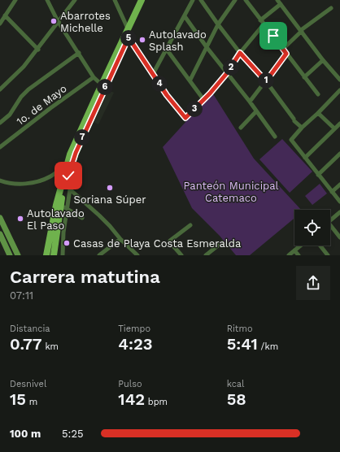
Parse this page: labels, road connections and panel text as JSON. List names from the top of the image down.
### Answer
{
  "streets": {
    "street": ["1o. de Mayo"]
  },
  "parks": ["Panteón Municipal Catemaco"],
  "places": [
    "Abarrotes Michelle",
    "Autolavado Splash",
    "Soriana Súper",
    "Autolavado El Paso",
    "Casas de Playa Costa Esmeralda"
  ],
  "page": {
    "pins": [
      "5",
      "2",
      "1",
      "4",
      "6",
      "3",
      "7"
    ],
    "heading": ["Carrera matutina", "07:11"],
    "stats": [
      ["Distancia", "0.77 km"],
      ["Tiempo", "4:23"],
      ["Ritmo", "5:41 /km"],
      ["Desnivel", "15 m"],
      ["Pulso", "142 bpm"],
      ["kcal", "58"]
    ],
    "list": [
      {
        "name": "100 m",
        "note": "5:25"
      }
    ]
  }
}
